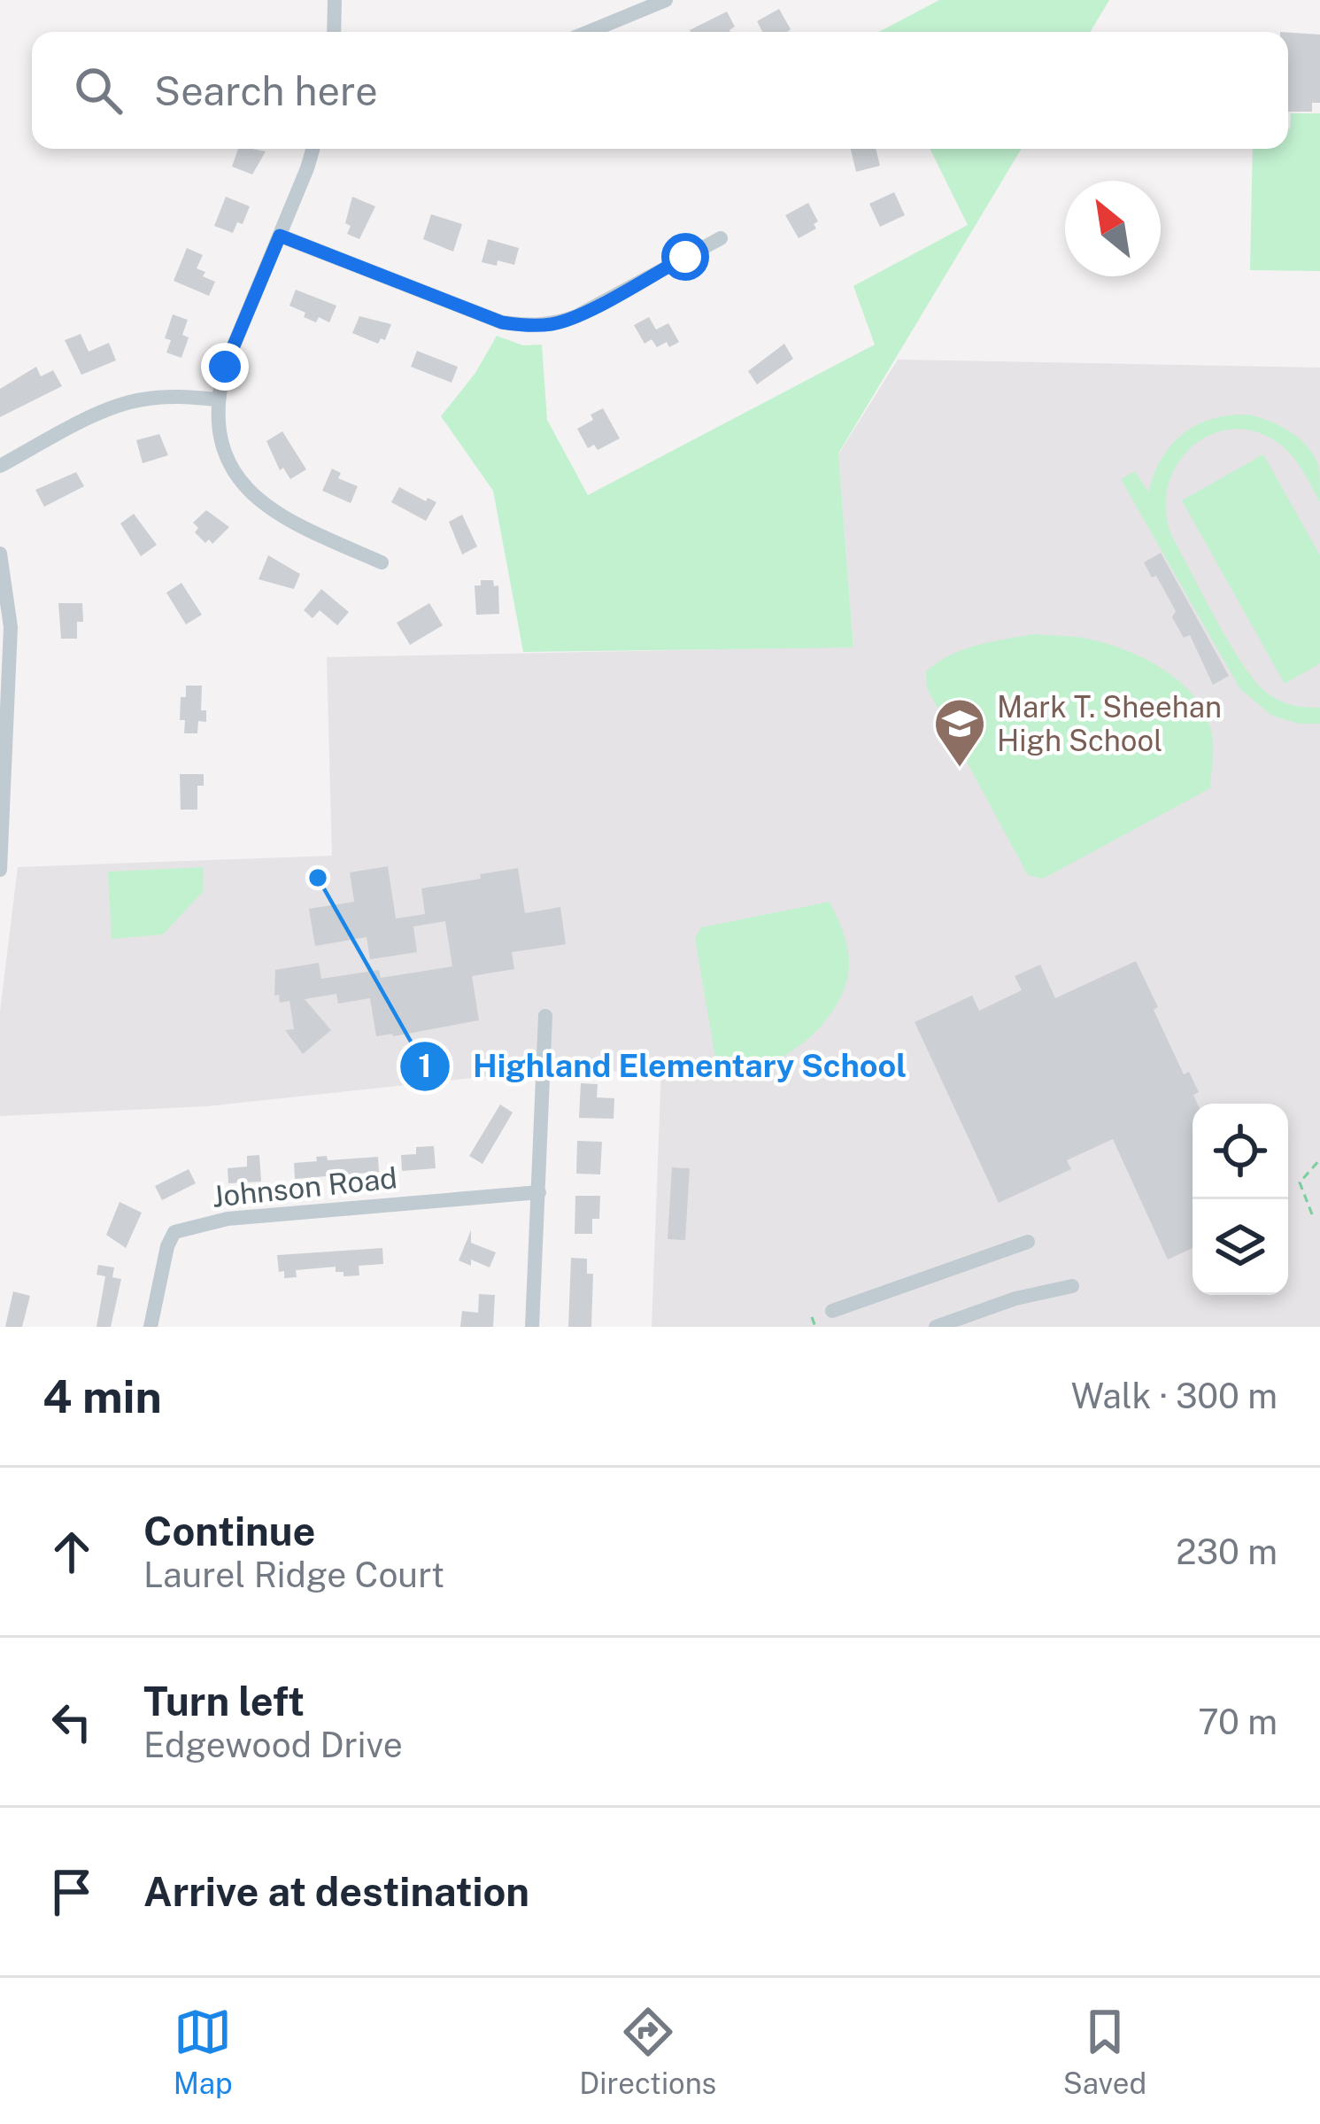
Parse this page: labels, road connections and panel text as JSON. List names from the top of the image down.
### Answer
{
  "streets": {
    "street": ["Johnson Road"]
  },
  "places": {
    "school or university": ["Mark T. Sheehan High School"],
    "other": ["Highland Elementary School"]
  },
  "north": "top left",
  "page": {
    "search": "Search here",
    "heading": ["4 min", "Walk · 300 m"],
    "list": [
      ["Continue", "Laurel Ridge Court", "230 m"],
      ["Turn left", "Edgewood Drive", "70 m"],
      "Arrive at destination"
    ],
    "nav": ["Map", "Directions", "Saved"]
  }
}
